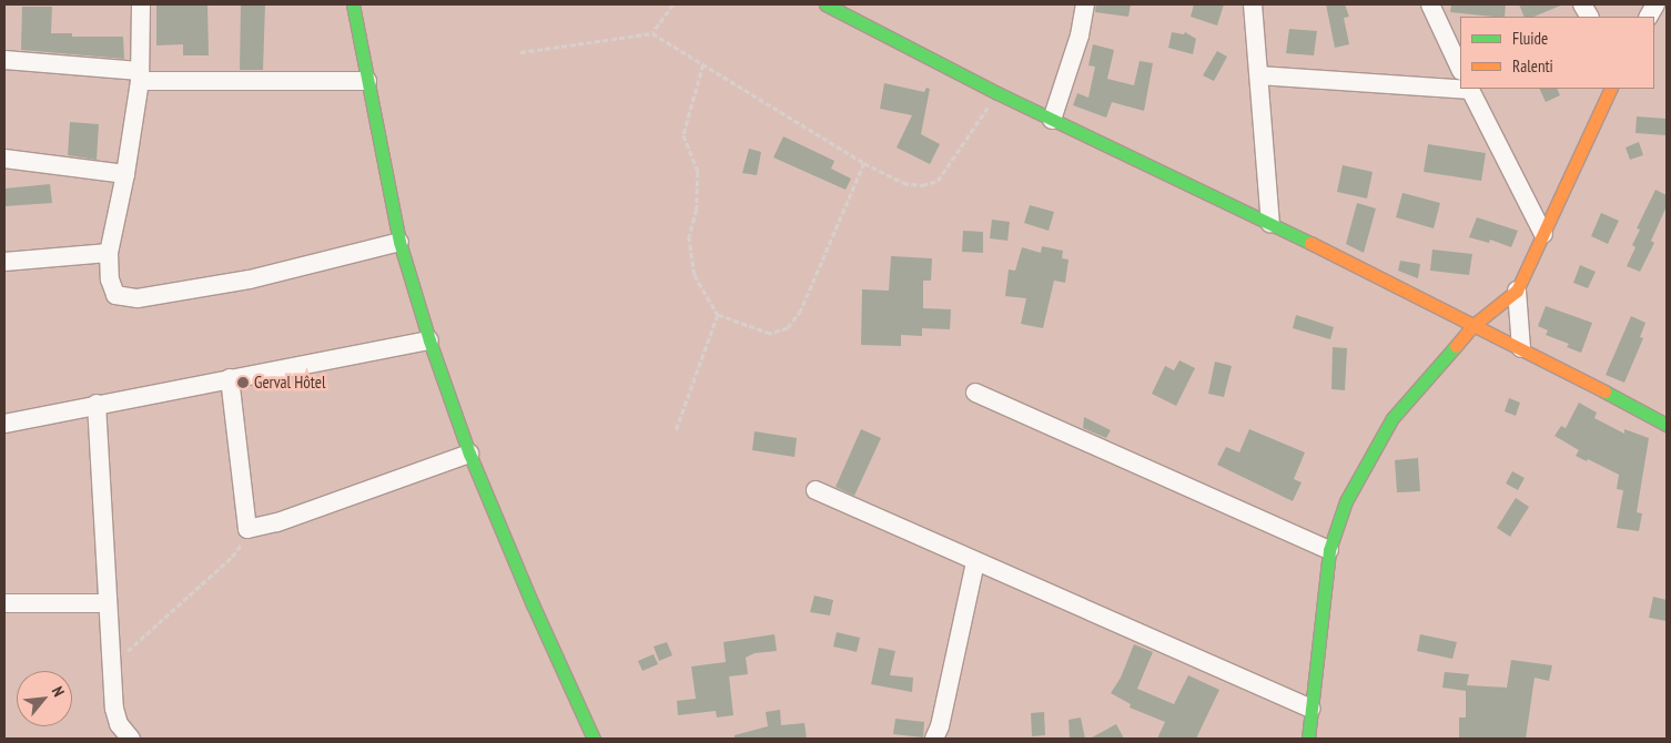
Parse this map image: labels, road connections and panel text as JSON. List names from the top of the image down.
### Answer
{
  "places": ["Gerval Hôtel"],
  "legend": ["Fluide", "Ralenti"],
  "north": "top right"
}
